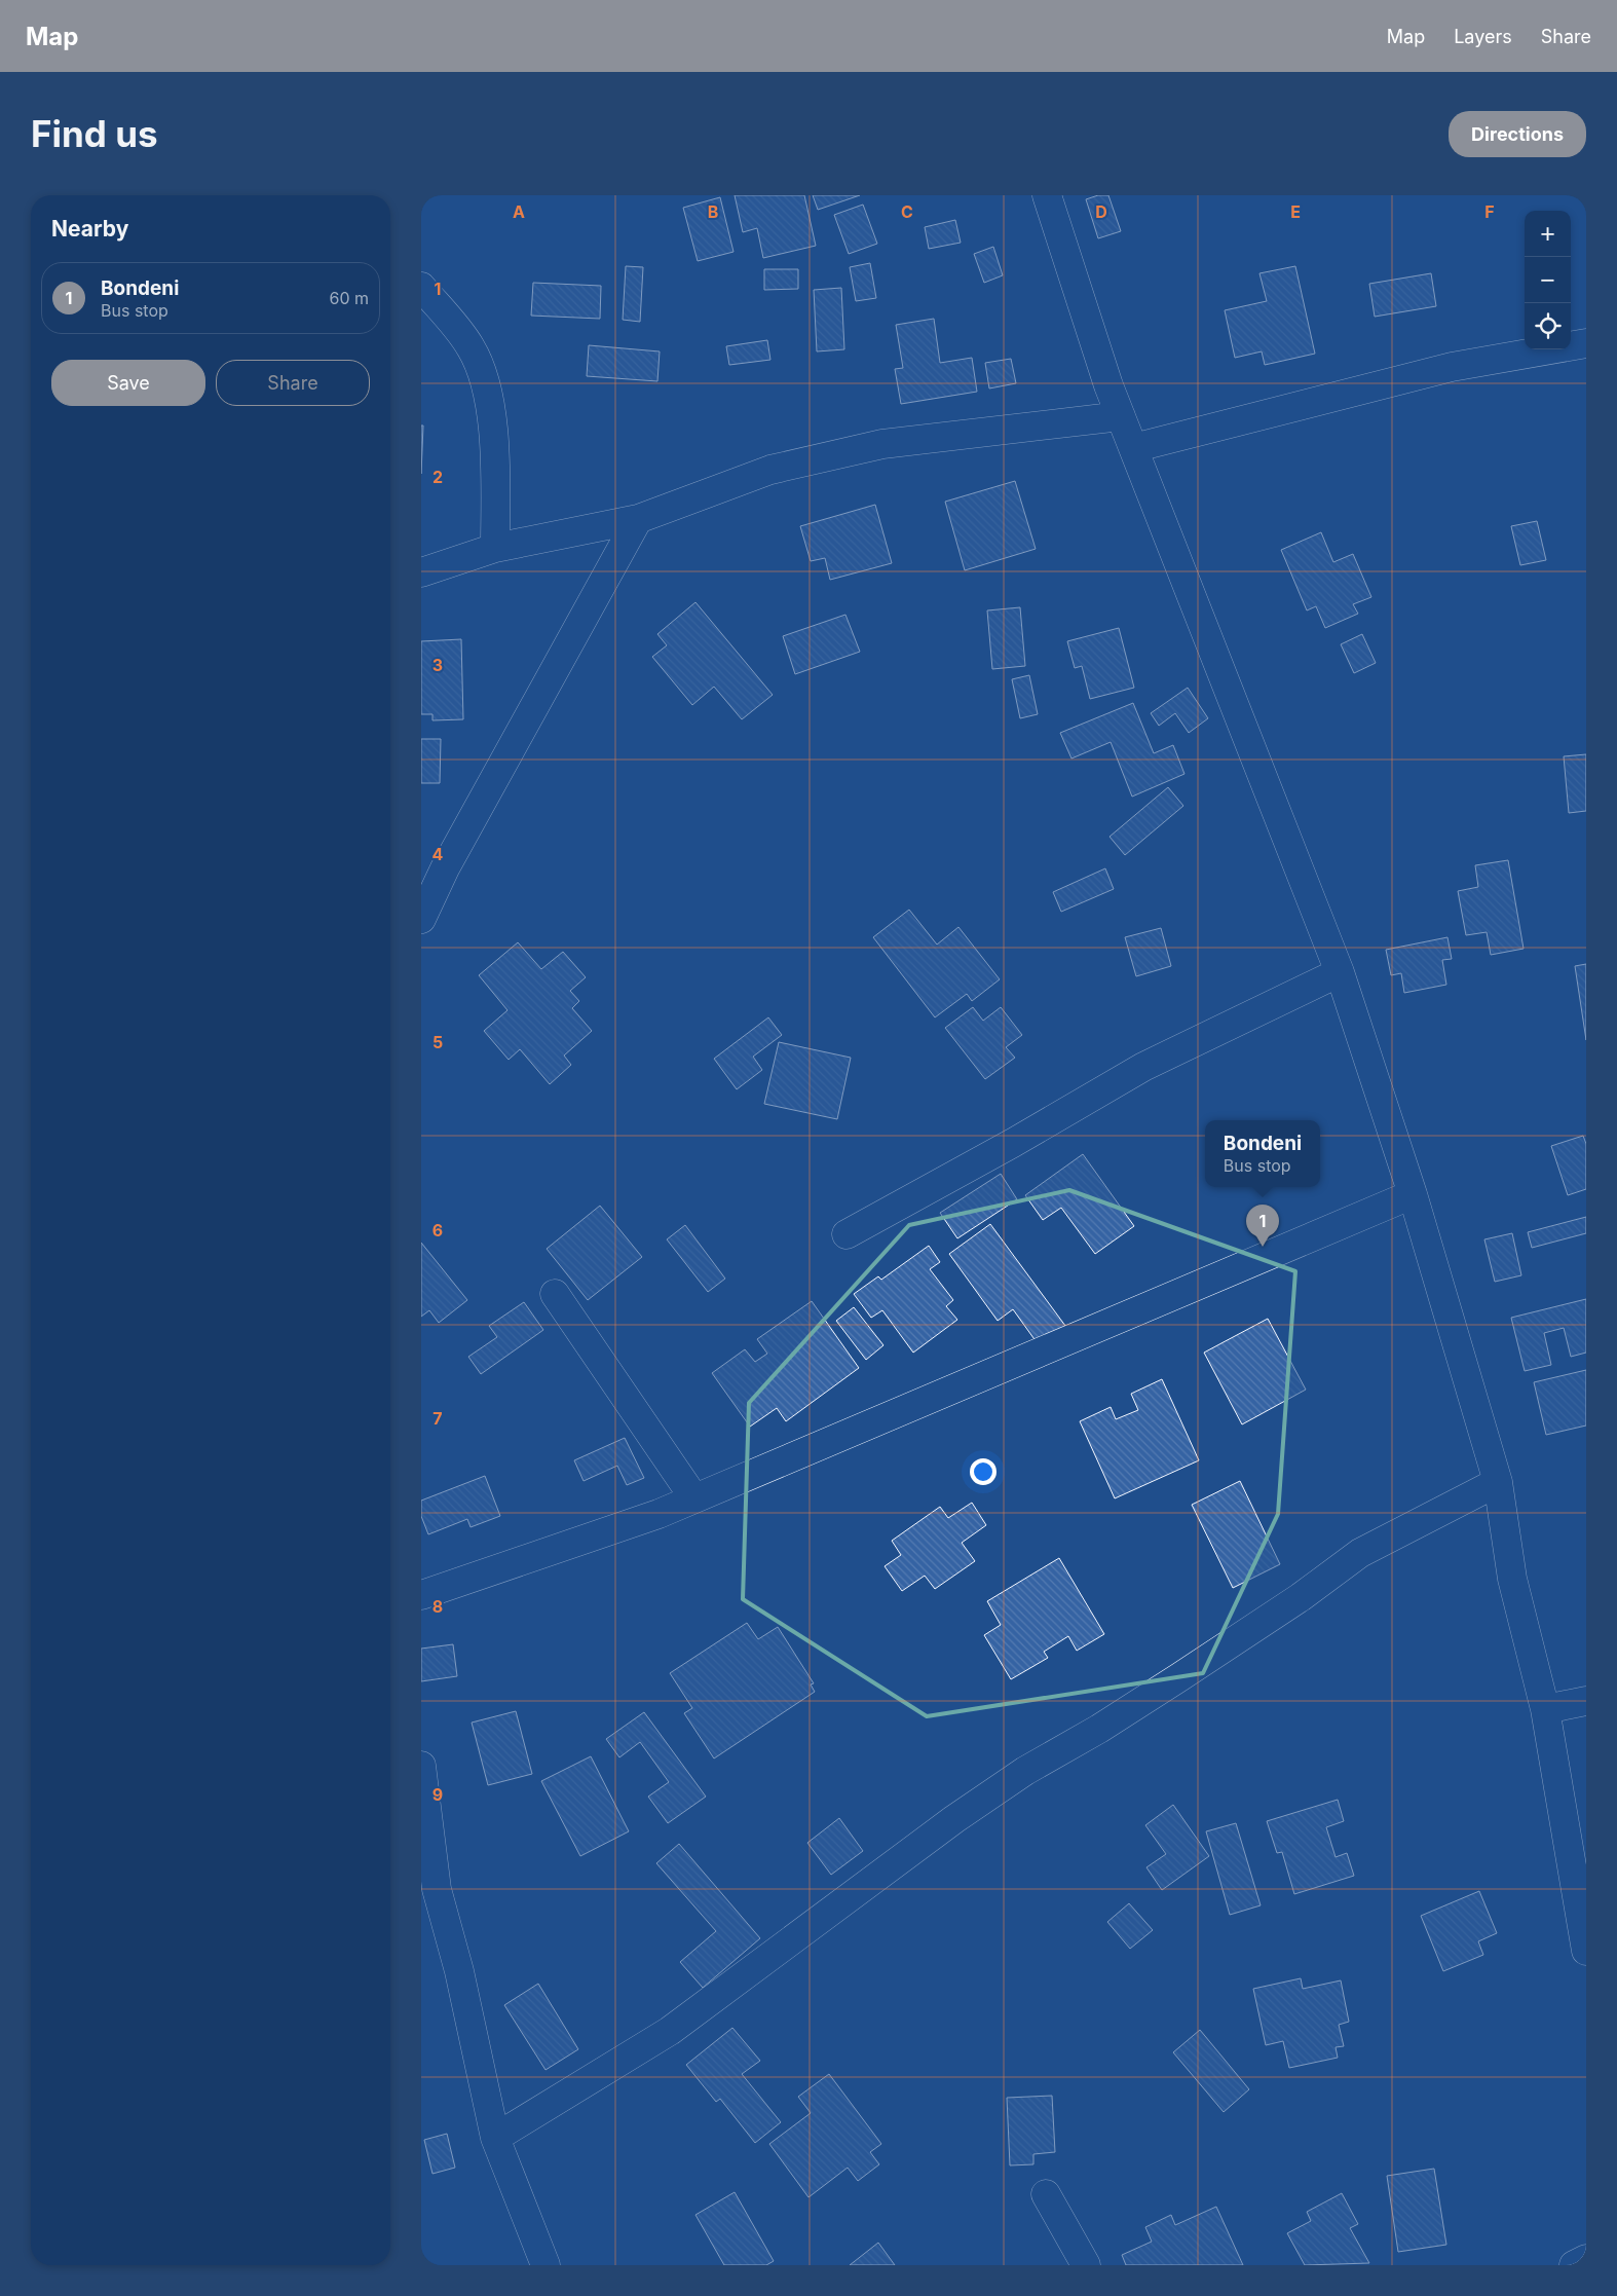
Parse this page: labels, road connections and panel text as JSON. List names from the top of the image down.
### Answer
{
  "page": {
    "header": "Map",
    "nav": ["Map", "Layers", "Share"],
    "buttons": [
      "Directions",
      ["Save", "Share"]
    ],
    "title": "Find us",
    "heading": "Nearby",
    "map_buttons": ["+", "−"],
    "list": [
      {
        "mark": "1",
        "name": "Bondeni",
        "note": "Bus stop",
        "value": "60 m"
      }
    ],
    "popup": ["Bondeni", "Bus stop"],
    "pins": "1"
  },
  "grid": {
    "columns": [
      "A",
      "B",
      "C",
      "D",
      "E",
      "F"
    ],
    "rows": [
      "1",
      "2",
      "3",
      "4",
      "5",
      "6",
      "7",
      "8",
      "9"
    ]
  }
}
